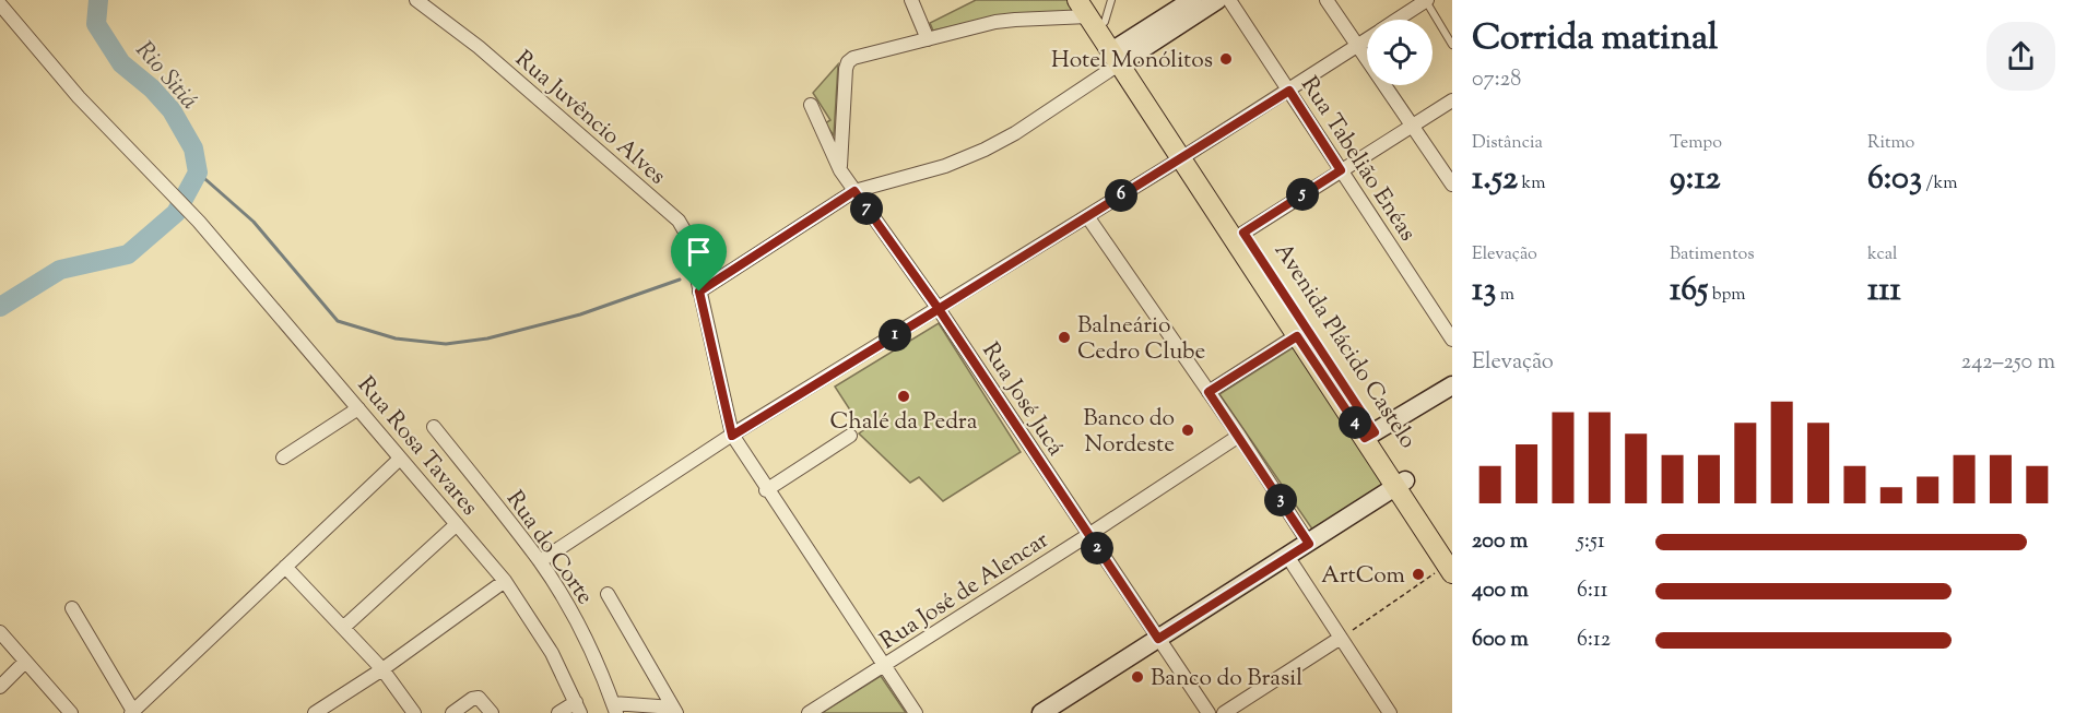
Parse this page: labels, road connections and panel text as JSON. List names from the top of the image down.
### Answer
{
  "streets": {
    "main road": ["Avenida Plácido Castelo"],
    "street": [
      "Rua Juvêncio Alves",
      "Rua Tabelião Enéas",
      "Rua José Jucá",
      "Rua Rosa Tavares",
      "Rua do Corte",
      "Rua José de Alencar"
    ]
  },
  "crossings": [
    ["Rua Juvêncio Alves", "Rua José de Alencar"],
    ["Rua José Jucá", "Rua José de Alencar"]
  ],
  "water": ["Rio Sitiá"],
  "places": [
    "Hotel Monólitos",
    "Balneário Cedro Clube",
    "Chalé da Pedra",
    "Banco do Nordeste",
    "ArtCom",
    "Banco do Brasil"
  ],
  "page": {
    "heading": ["Corrida matinal", "07:28"],
    "stats": [
      ["Distância", "1.52 km"],
      ["Tempo", "9:12"],
      ["Ritmo", "6:03 /km"],
      ["Elevação", "13 m"],
      ["Batimentos", "165 bpm"],
      ["kcal", "111"]
    ],
    "pins": [
      "5",
      "6",
      "7",
      "1",
      "4",
      "3",
      "2"
    ],
    "chart": ["Elevação", "242–250 m"],
    "list": [
      {
        "name": "200 m",
        "note": "5:51"
      },
      {
        "name": "400 m",
        "note": "6:11"
      },
      {
        "name": "600 m",
        "note": "6:12"
      }
    ]
  }
}
